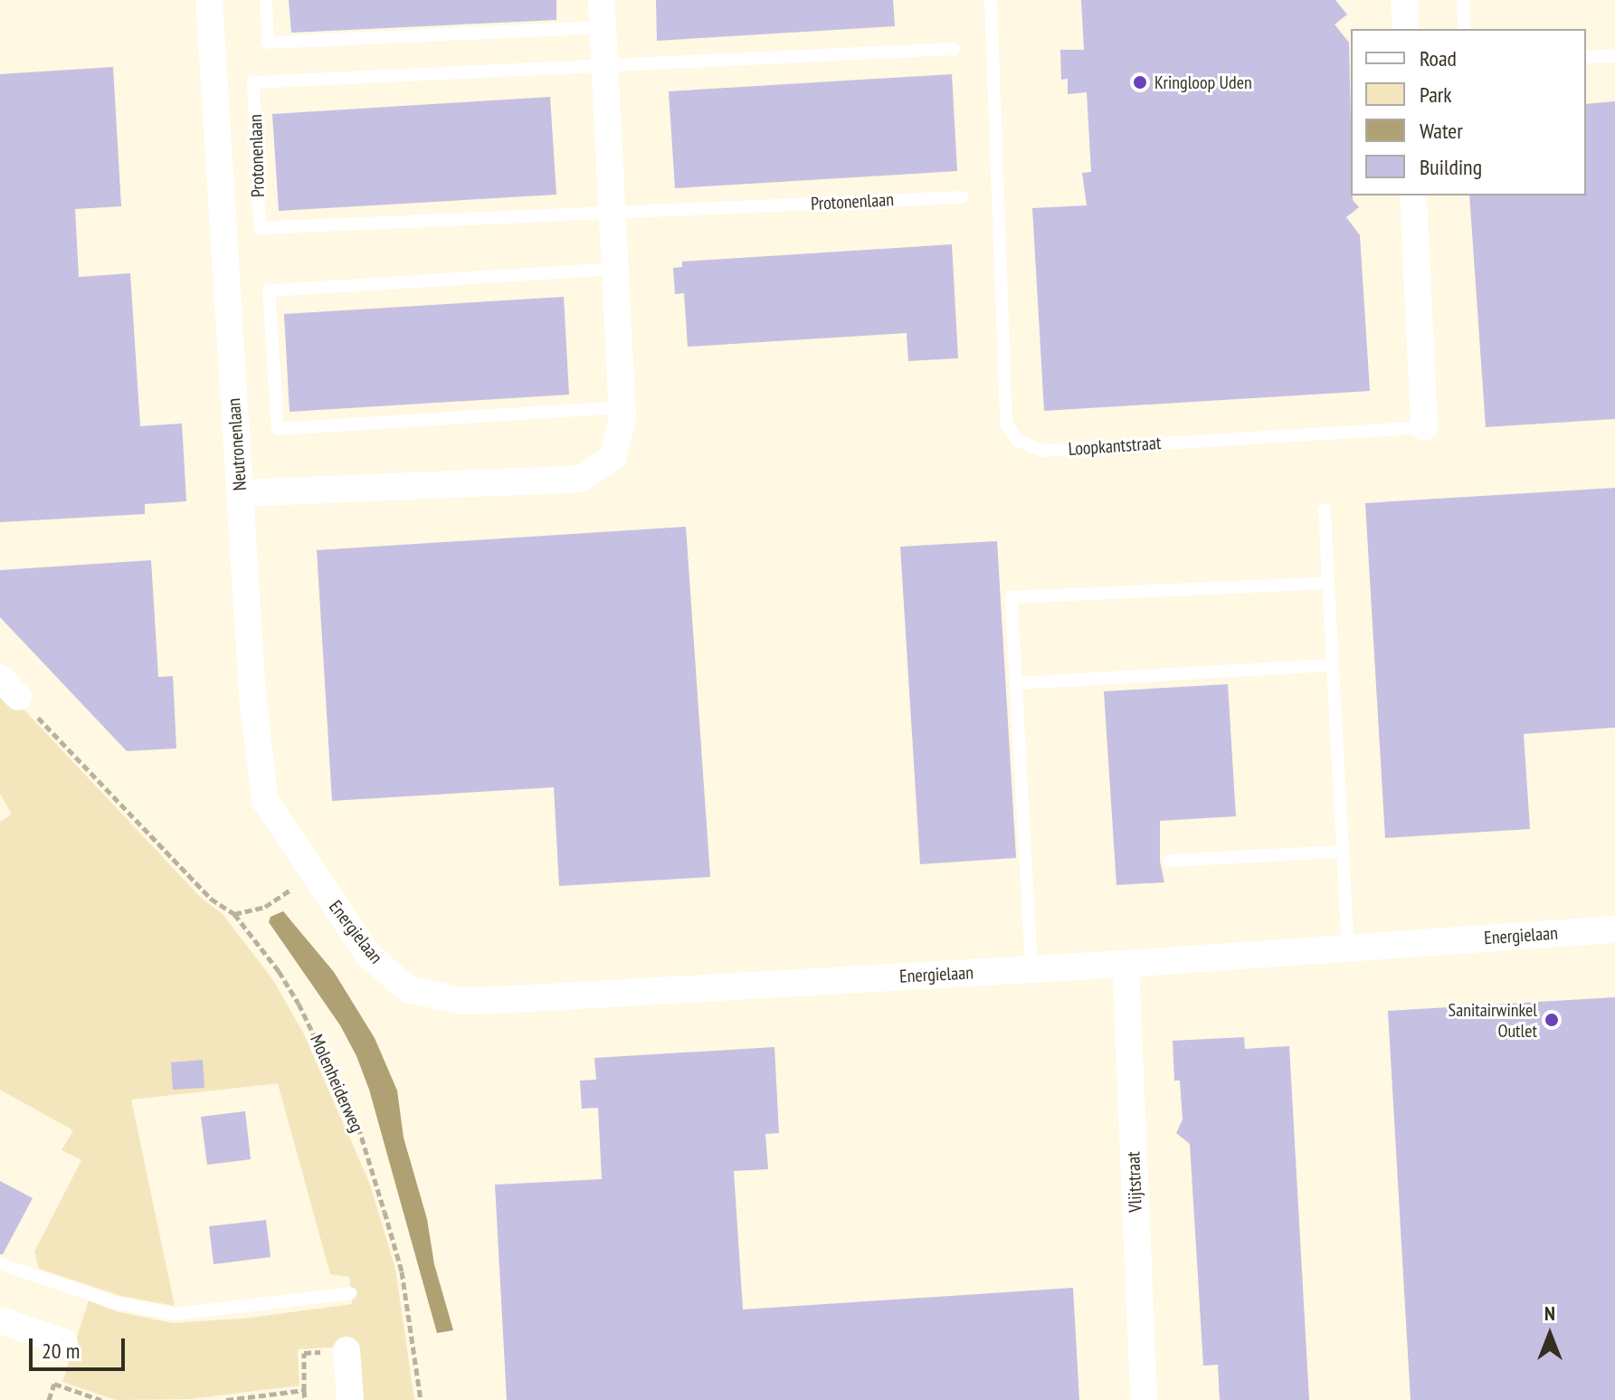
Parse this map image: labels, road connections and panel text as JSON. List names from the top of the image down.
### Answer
{
  "streets": {
    "street": [
      "Neutronenlaan",
      "Loopkantstraat",
      "Energielaan",
      "Vlijtstraat"
    ],
    "lane": ["Protonenlaan"],
    "path": ["Molenheiderweg"]
  },
  "crossings": [
    ["Neutronenlaan", "Energielaan"],
    ["Energielaan", "Vlijtstraat"]
  ],
  "places": ["Kringloop Uden", "Sanitairwinkel Outlet"],
  "legend": [
    "Road",
    "Park",
    "Water",
    "Building"
  ],
  "scale_bar": "20 m",
  "north": "top"
}
